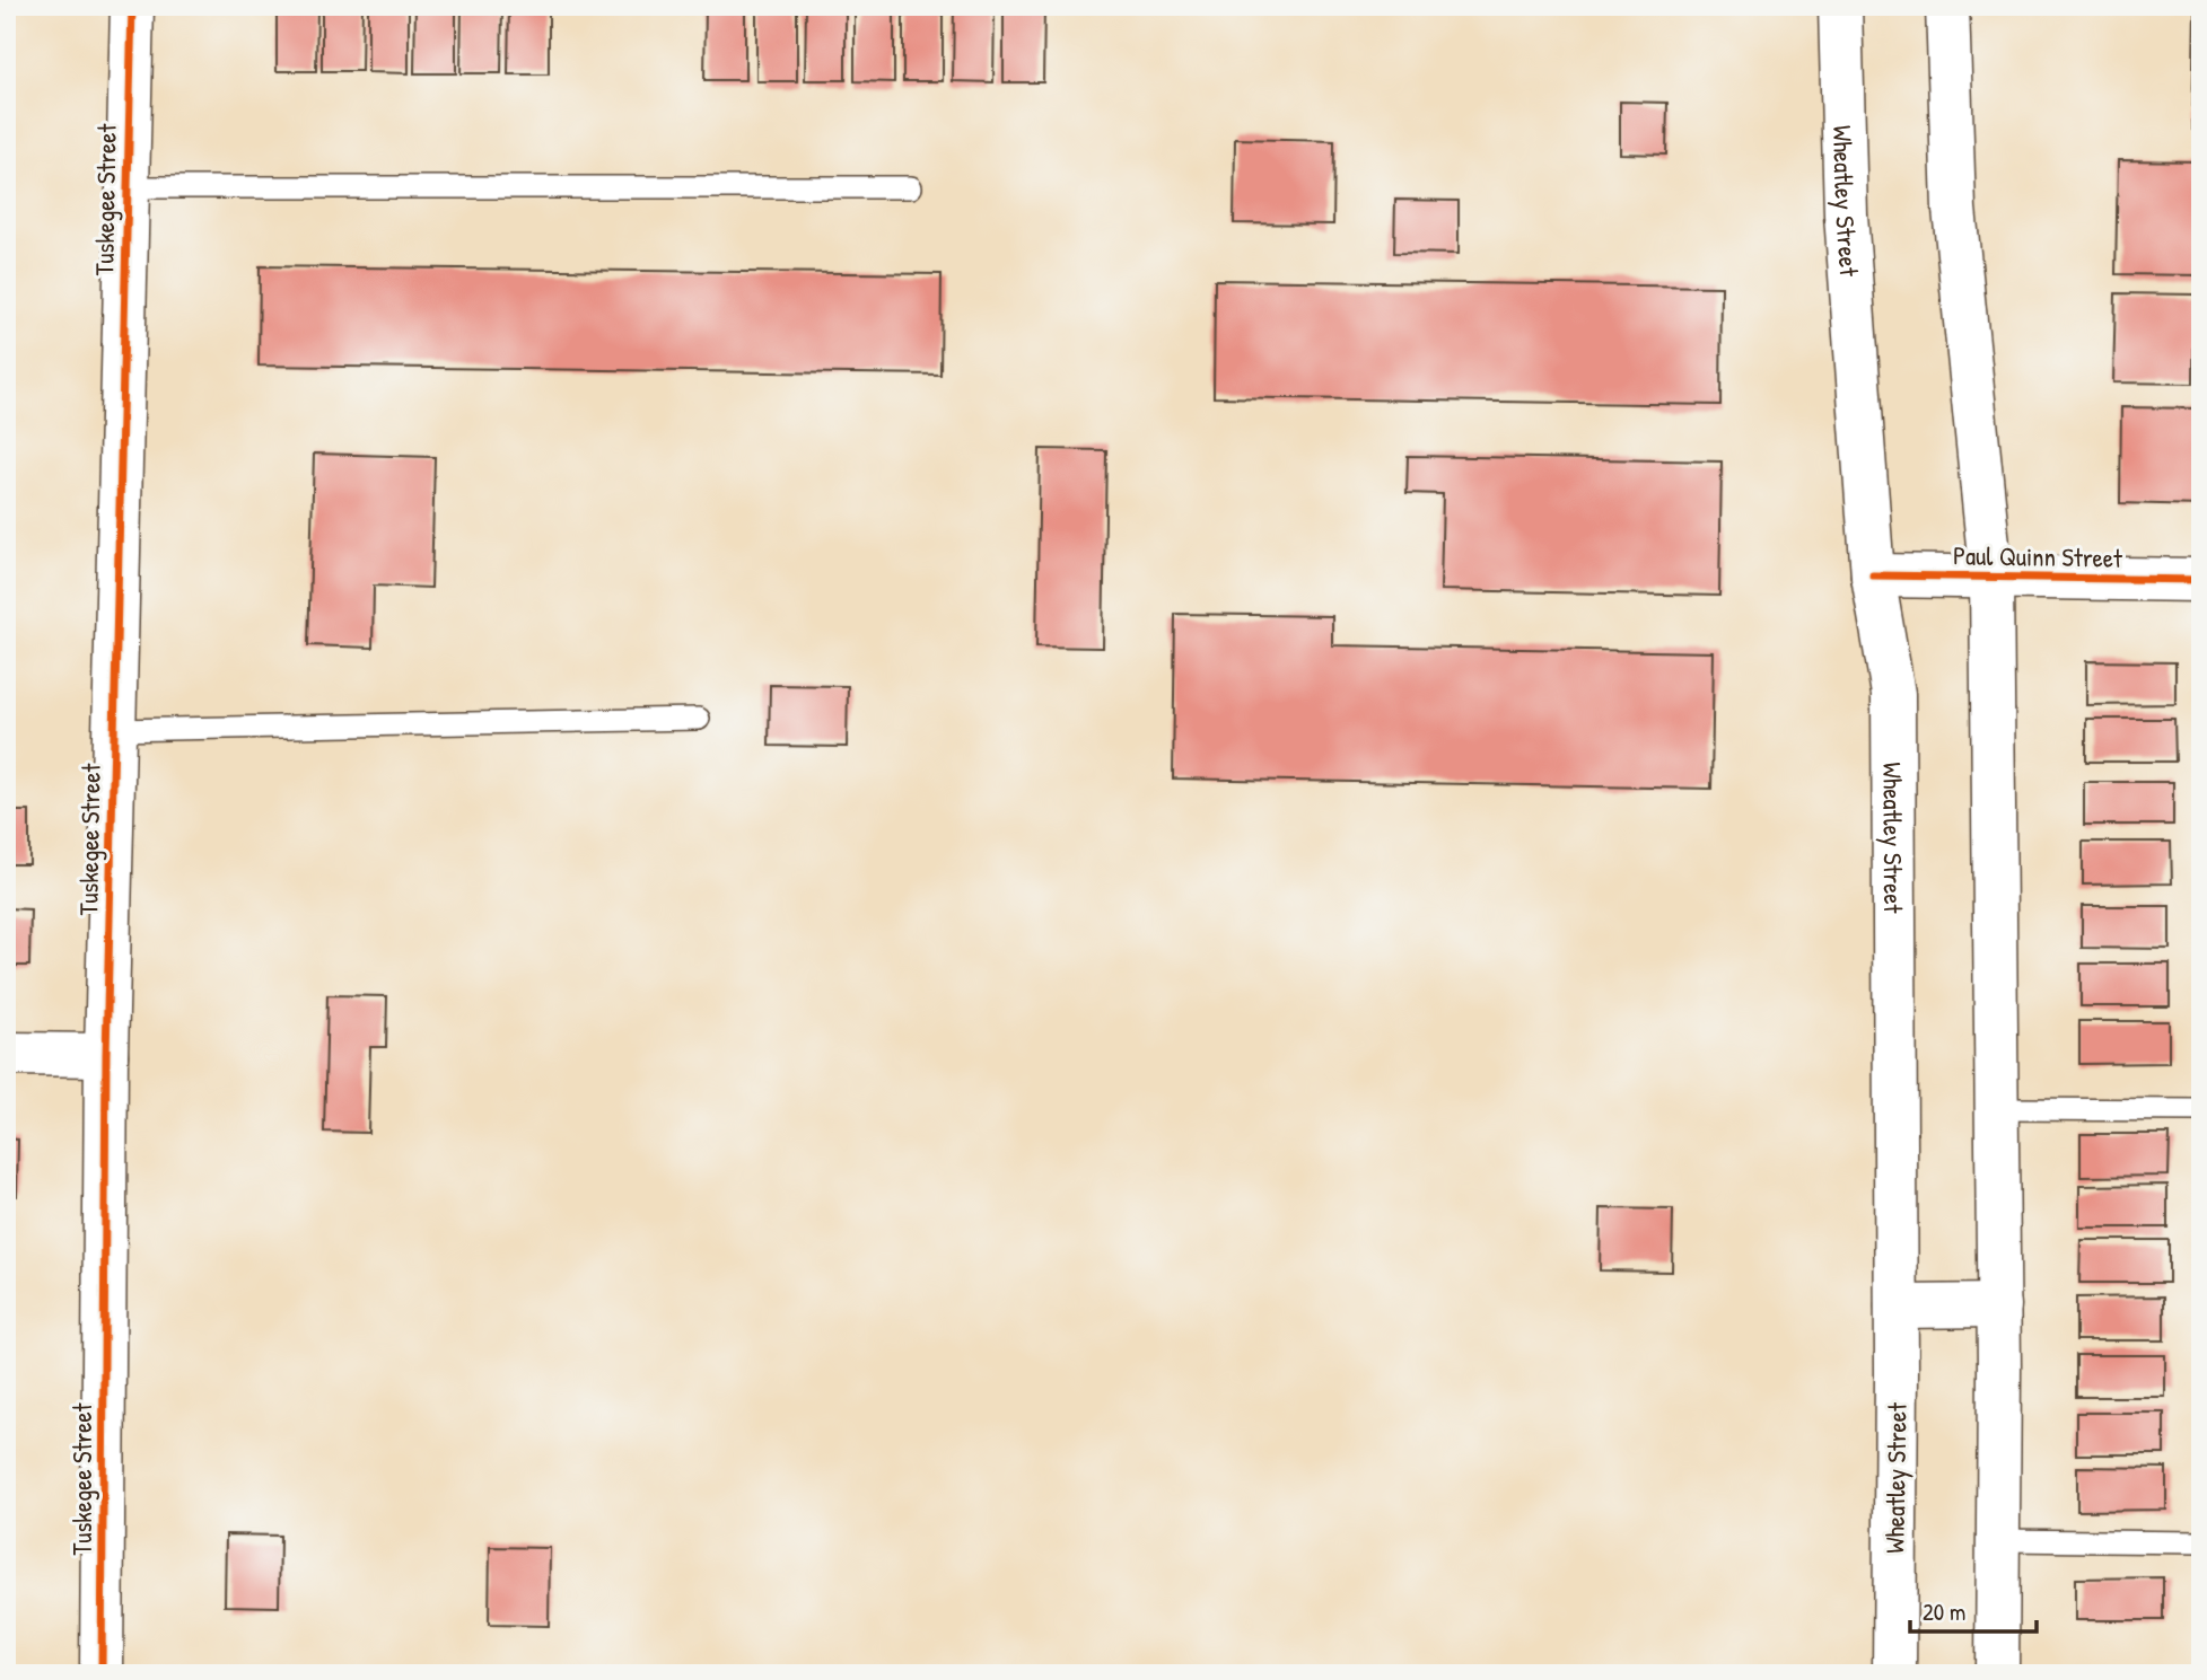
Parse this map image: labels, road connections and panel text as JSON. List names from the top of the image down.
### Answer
{
  "streets": {
    "main road": ["Tuskegee Street", "Wheatley Street", "Paul Quinn Street"]
  },
  "crossings": [
    ["Wheatley Street", "Paul Quinn Street"]
  ],
  "scale_bar": "20 m"
}
